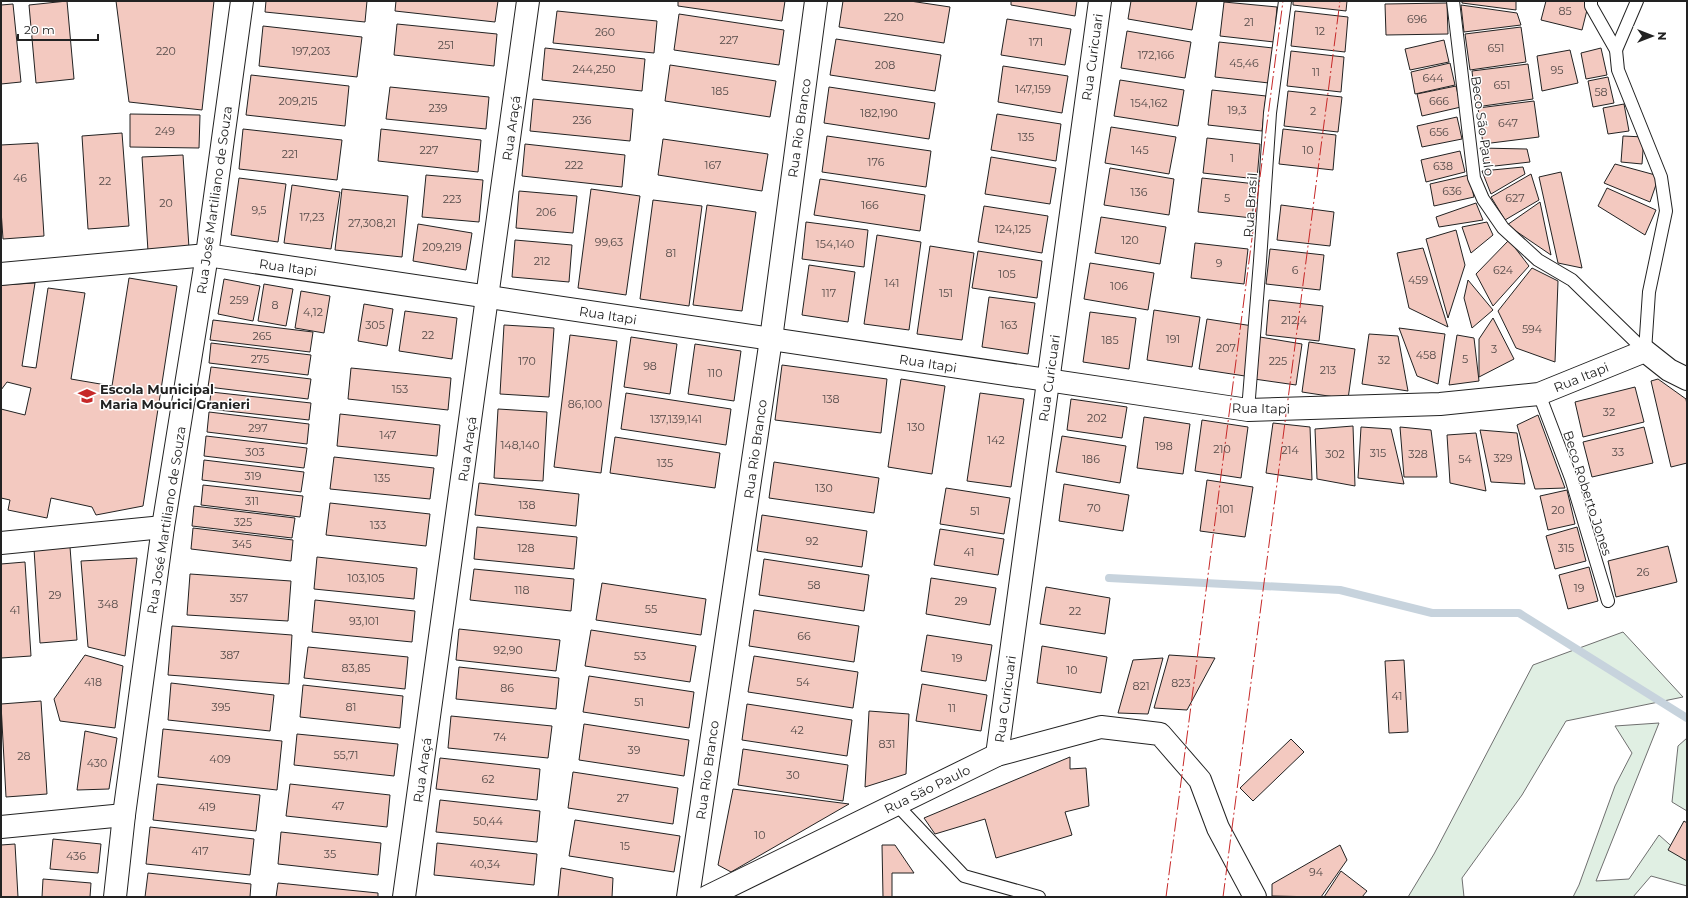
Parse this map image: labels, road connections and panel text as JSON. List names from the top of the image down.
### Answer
{
  "streets": {
    "street": [
      "Rua Curicuari",
      "Rua Araçá",
      "Rua Rio Branco",
      "Rua José Martiliano de Souza",
      "Rua Itapi",
      "Rua São Paulo"
    ],
    "lane": ["Beco São Paulo", "Rua Brasil", "Beco Roberto Jones"]
  },
  "crossings": [
    ["Rua Curicuari", "Rua Itapi"],
    ["Rua Curicuari", "Rua São Paulo"],
    ["Beco São Paulo", "Rua Itapi"],
    ["Rua Araçá", "Rua Itapi"],
    ["Rua Rio Branco", "Rua Itapi"],
    ["Rua José Martiliano de Souza", "Rua Itapi"],
    ["Rua Brasil", "Rua Itapi"],
    ["Rua Itapi", "Beco Roberto Jones"]
  ],
  "places": {
    "school or university": ["Escola Municipal Maria Mourici Granieri"]
  },
  "house_numbers": [
    "85",
    "220",
    "696",
    "21",
    "12",
    "260",
    "227",
    "171",
    "251",
    "651",
    "220",
    "197,203",
    "172,166",
    "45,46",
    "208",
    "244,250",
    "95",
    "11",
    "644",
    "651",
    "147,159",
    "185",
    "58",
    "209,215",
    "666",
    "154,162",
    "239",
    "19,3",
    "2",
    "182,190",
    "236",
    "647",
    "249",
    "656",
    "135",
    "227",
    "145",
    "10",
    "221",
    "1",
    "176",
    "222",
    "167",
    "638",
    "46",
    "22",
    "636",
    "136",
    "5",
    "627",
    "223",
    "20",
    "166",
    "9,5",
    "206",
    "17,23",
    "27,308,21",
    "124,125",
    "120",
    "99,63",
    "154,140",
    "209,219",
    "81",
    "212",
    "9",
    "6",
    "624",
    "105",
    "459",
    "141",
    "106",
    "117",
    "151",
    "259",
    "8",
    "4,12",
    "212,4",
    "305",
    "163",
    "594",
    "22",
    "265",
    "191",
    "185",
    "207",
    "3",
    "458",
    "275",
    "5",
    "32",
    "170",
    "225",
    "98",
    "213",
    "110",
    "153",
    "138",
    "86,100",
    "32",
    "202",
    "137,139,141",
    "130",
    "297",
    "147",
    "142",
    "148,140",
    "198",
    "210",
    "214",
    "303",
    "33",
    "315",
    "302",
    "328",
    "329",
    "186",
    "54",
    "135",
    "319",
    "135",
    "130",
    "311",
    "138",
    "70",
    "101",
    "20",
    "51",
    "325",
    "133",
    "92",
    "345",
    "128",
    "315",
    "41",
    "26",
    "103,105",
    "58",
    "19",
    "118",
    "29",
    "357",
    "29",
    "348",
    "55",
    "41",
    "22",
    "93,101",
    "66",
    "92,90",
    "387",
    "53",
    "19",
    "83,85",
    "10",
    "418",
    "54",
    "823",
    "821",
    "86",
    "41",
    "51",
    "395",
    "81",
    "11",
    "42",
    "74",
    "831",
    "39",
    "55,71",
    "28",
    "409",
    "430",
    "30",
    "62",
    "27",
    "47",
    "419",
    "50,44",
    "10",
    "15",
    "417",
    "35",
    "436",
    "40,34",
    "94"
  ],
  "scale_bar": "20 m",
  "north": "right"
}
